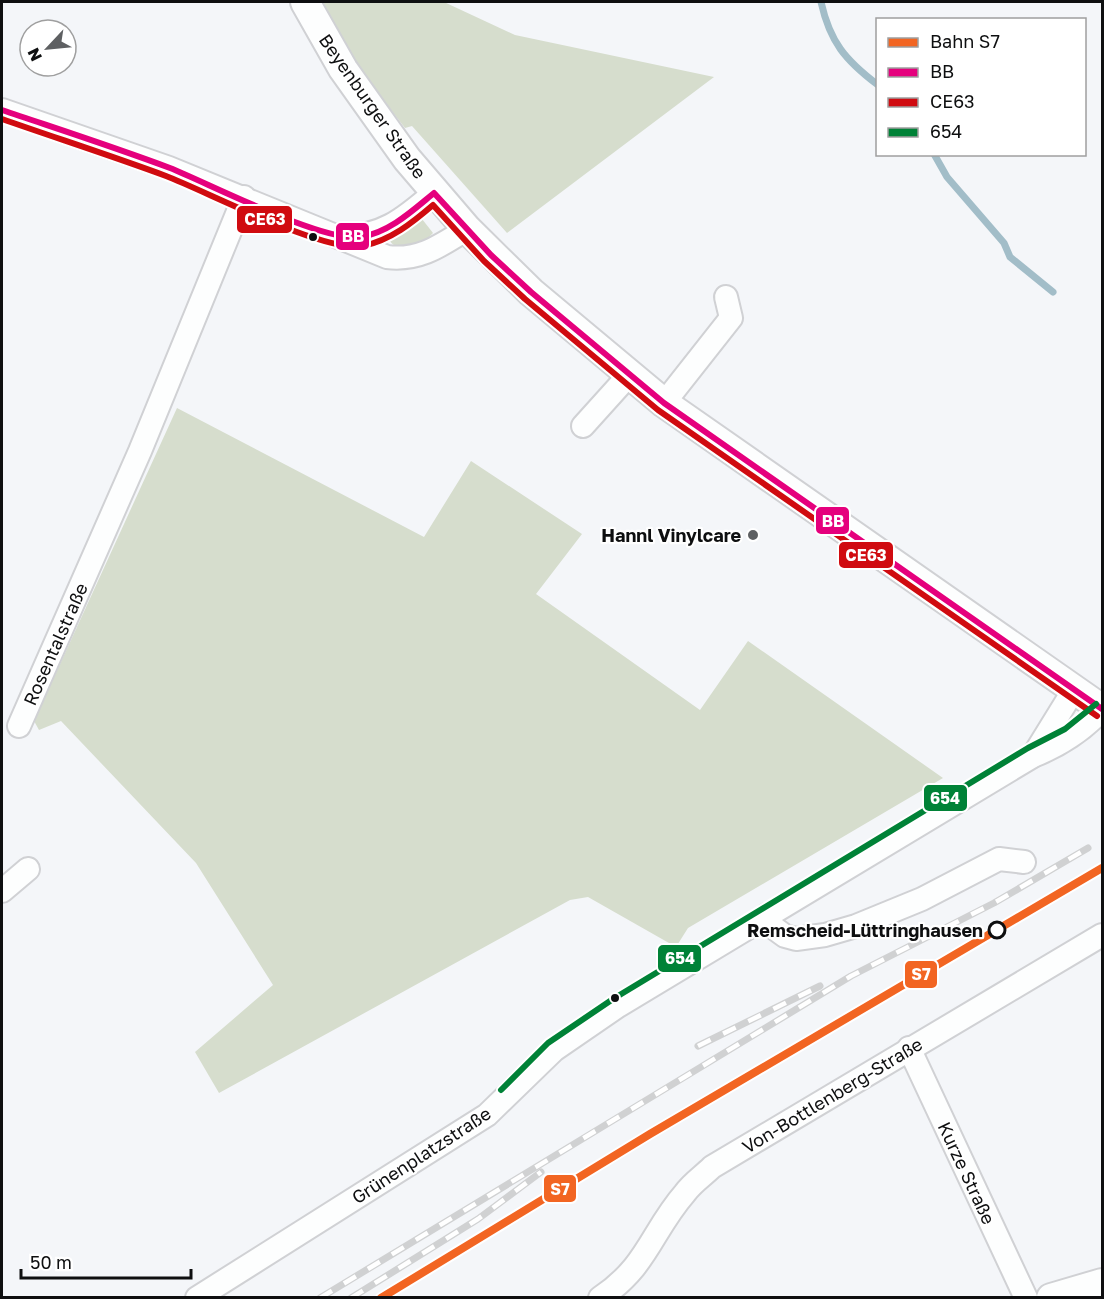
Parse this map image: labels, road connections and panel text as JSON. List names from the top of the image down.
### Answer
{
  "streets": {
    "main road": ["Beyenburger Straße"],
    "street": [
      "Rosentalstraße",
      "Von-Bottlenberg-Straße",
      "Grünenplatzstraße",
      "Kurze Straße"
    ]
  },
  "crossings": [
    ["Beyenburger Straße", "Grünenplatzstraße"],
    ["Von-Bottlenberg-Straße", "Kurze Straße"]
  ],
  "places": ["Hannl Vinylcare", "Remscheid-Lüttringhausen"],
  "lines": [
    "transit line BB",
    "transit line CE63",
    "transit line 654",
    "rail line S7"
  ],
  "legend": [
    "Bahn S7",
    "BB",
    "CE63",
    "654"
  ],
  "scale_bar": "50 m",
  "north": "bottom left"
}
